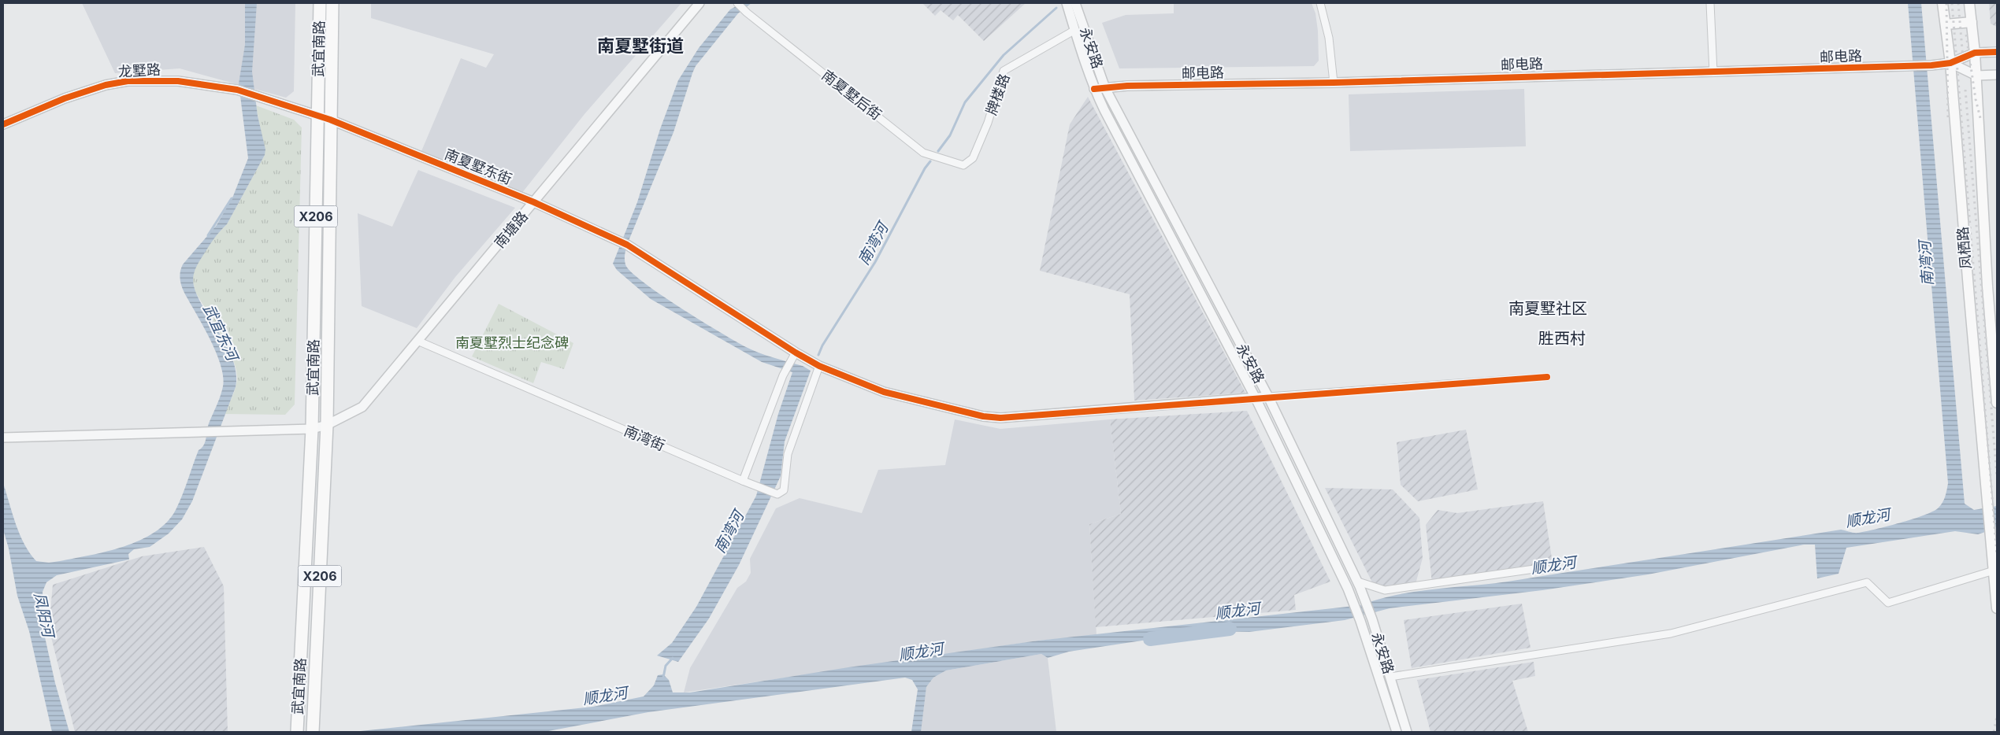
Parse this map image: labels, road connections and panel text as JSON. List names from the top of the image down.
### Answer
{
  "streets": {
    "main road": ["武宜南路", "X206", "凤栖路"],
    "street": [
      "永安路",
      "邮电路",
      "龙墅路",
      "牌楼路",
      "南夏墅后街",
      "南夏墅东街",
      "南塘路",
      "南湾街"
    ]
  },
  "crossings": [
    ["永安路", "邮电路"],
    ["永安路", "牌楼路"],
    ["永安路", "南夏墅东街"],
    ["武宜南路", "龙墅路"],
    ["武宜南路", "南夏墅东街"],
    ["武宜南路", "南塘路"],
    ["邮电路", "凤栖路"],
    ["龙墅路", "南夏墅东街"],
    ["牌楼路", "南夏墅后街"],
    ["南夏墅东街", "南塘路"],
    ["南夏墅东街", "南湾街"],
    ["南塘路", "南湾街"]
  ],
  "districts": ["南夏墅街道", "南夏墅社区", "胜西村"],
  "water": [
    "南湾河",
    "武宜东河",
    "顺龙河",
    "凤阳河"
  ],
  "parks": ["南夏墅烈士纪念碑"]
}
